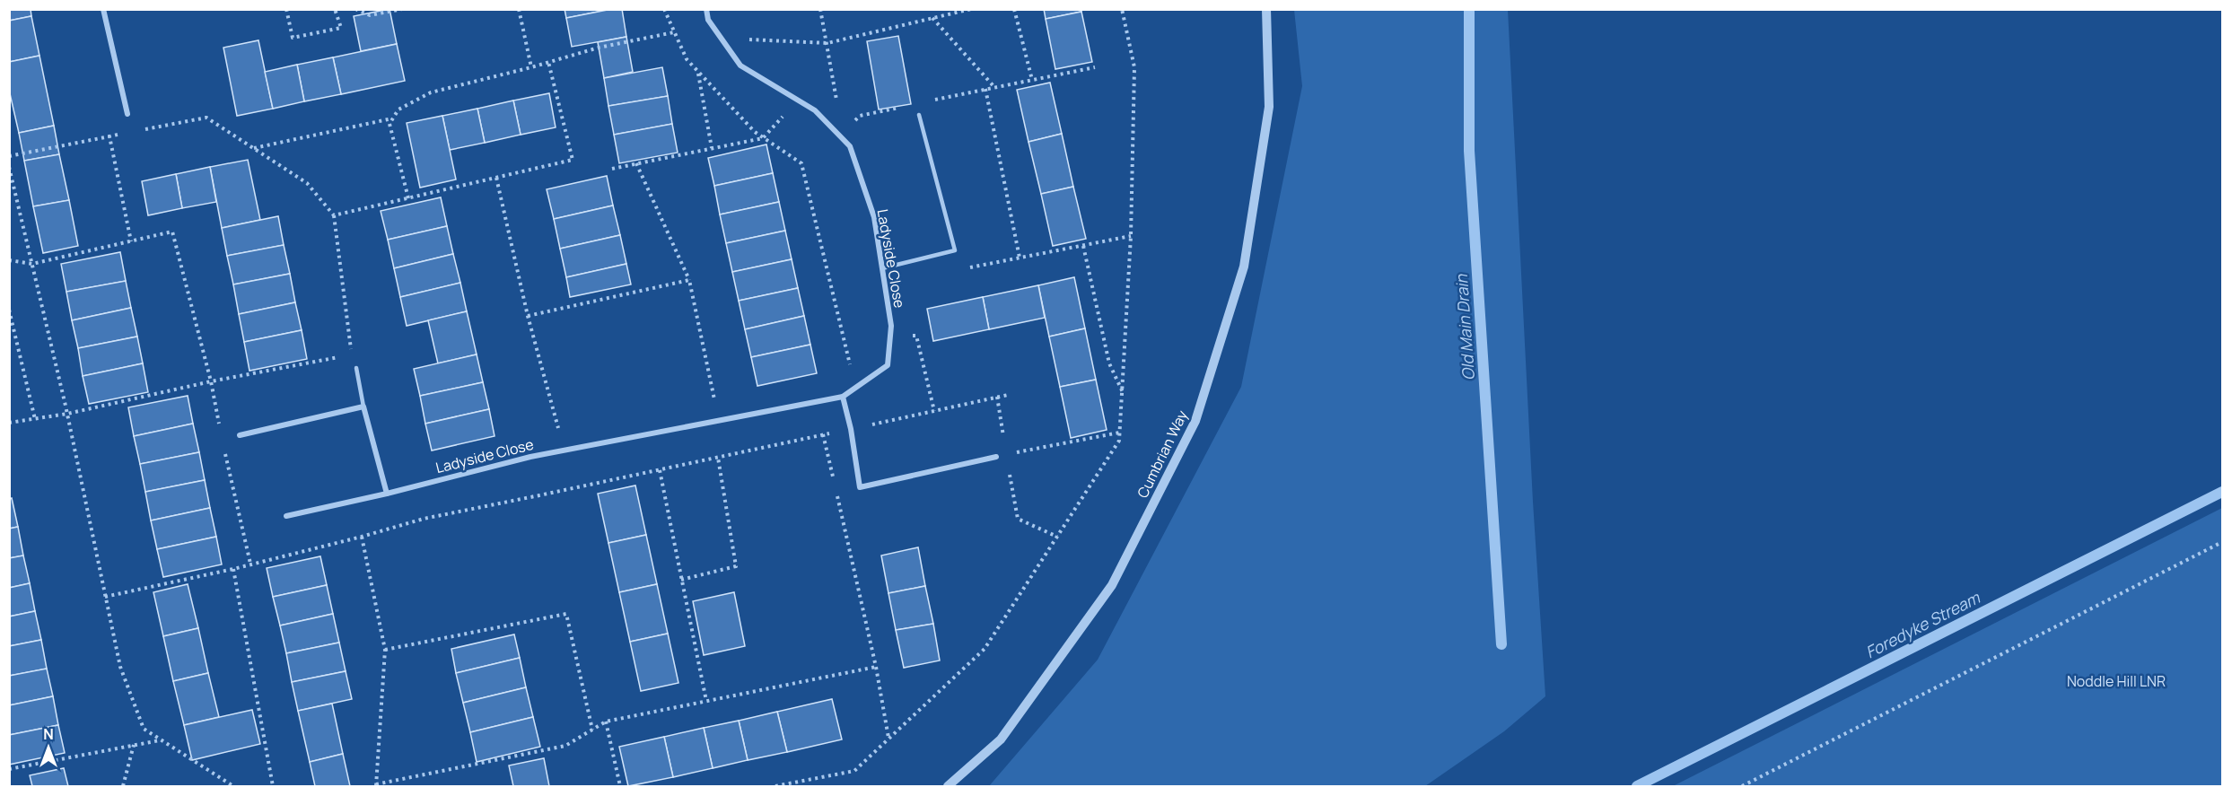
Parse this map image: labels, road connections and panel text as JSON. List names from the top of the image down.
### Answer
{
  "streets": {
    "street": ["Ladyside Close", "Cumbrian Way"]
  },
  "water": ["Old Main Drain", "Foredyke Stream"],
  "parks": ["Noddle Hill LNR"],
  "north": "top"
}
